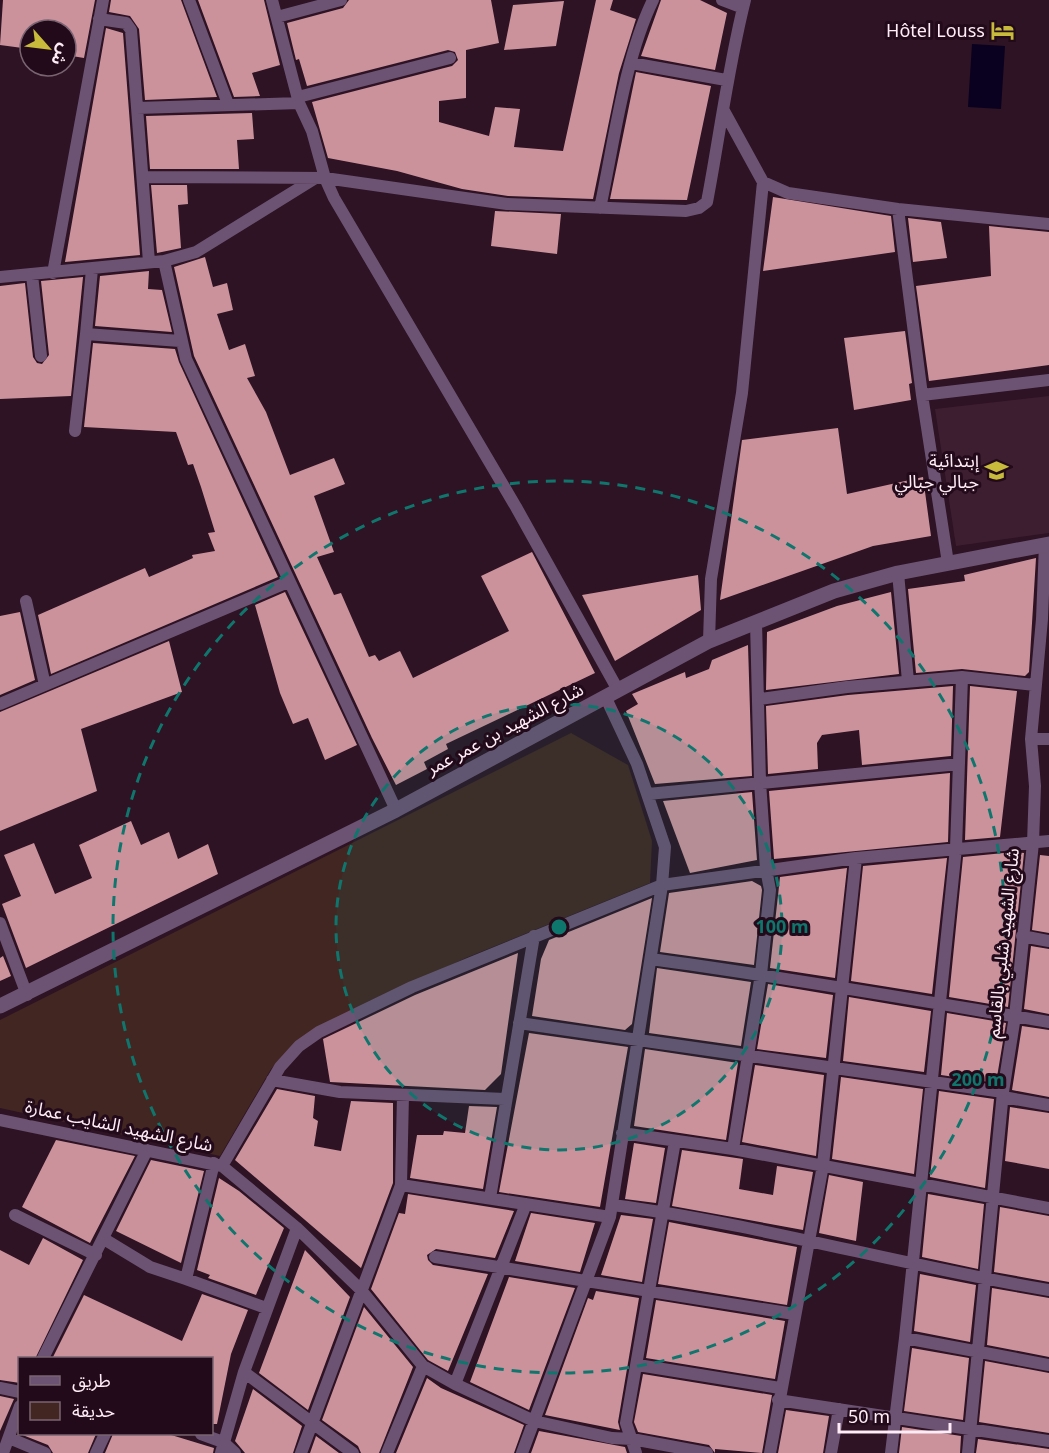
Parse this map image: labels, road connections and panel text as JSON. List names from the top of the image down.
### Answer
{
  "streets": {
    "street": ["شارع الشهيد بن عمر عمر", "شارع الشهيد شلبي بالقاسم", "شارع الشهيد الشايب عمارة"]
  },
  "crossings": [
    ["شارع الشهيد بن عمر عمر", "شارع الشهيد شلبي بالقاسم"]
  ],
  "places": {
    "hotel": ["Hôtel Louss"],
    "school or university": ["إبتدائية جبالي جبالي"]
  },
  "legend": ["طريق", "حديقة"],
  "scale_bar": "50 m",
  "north": "bottom right",
  "rings": ["100 m", "200 m"]
}
